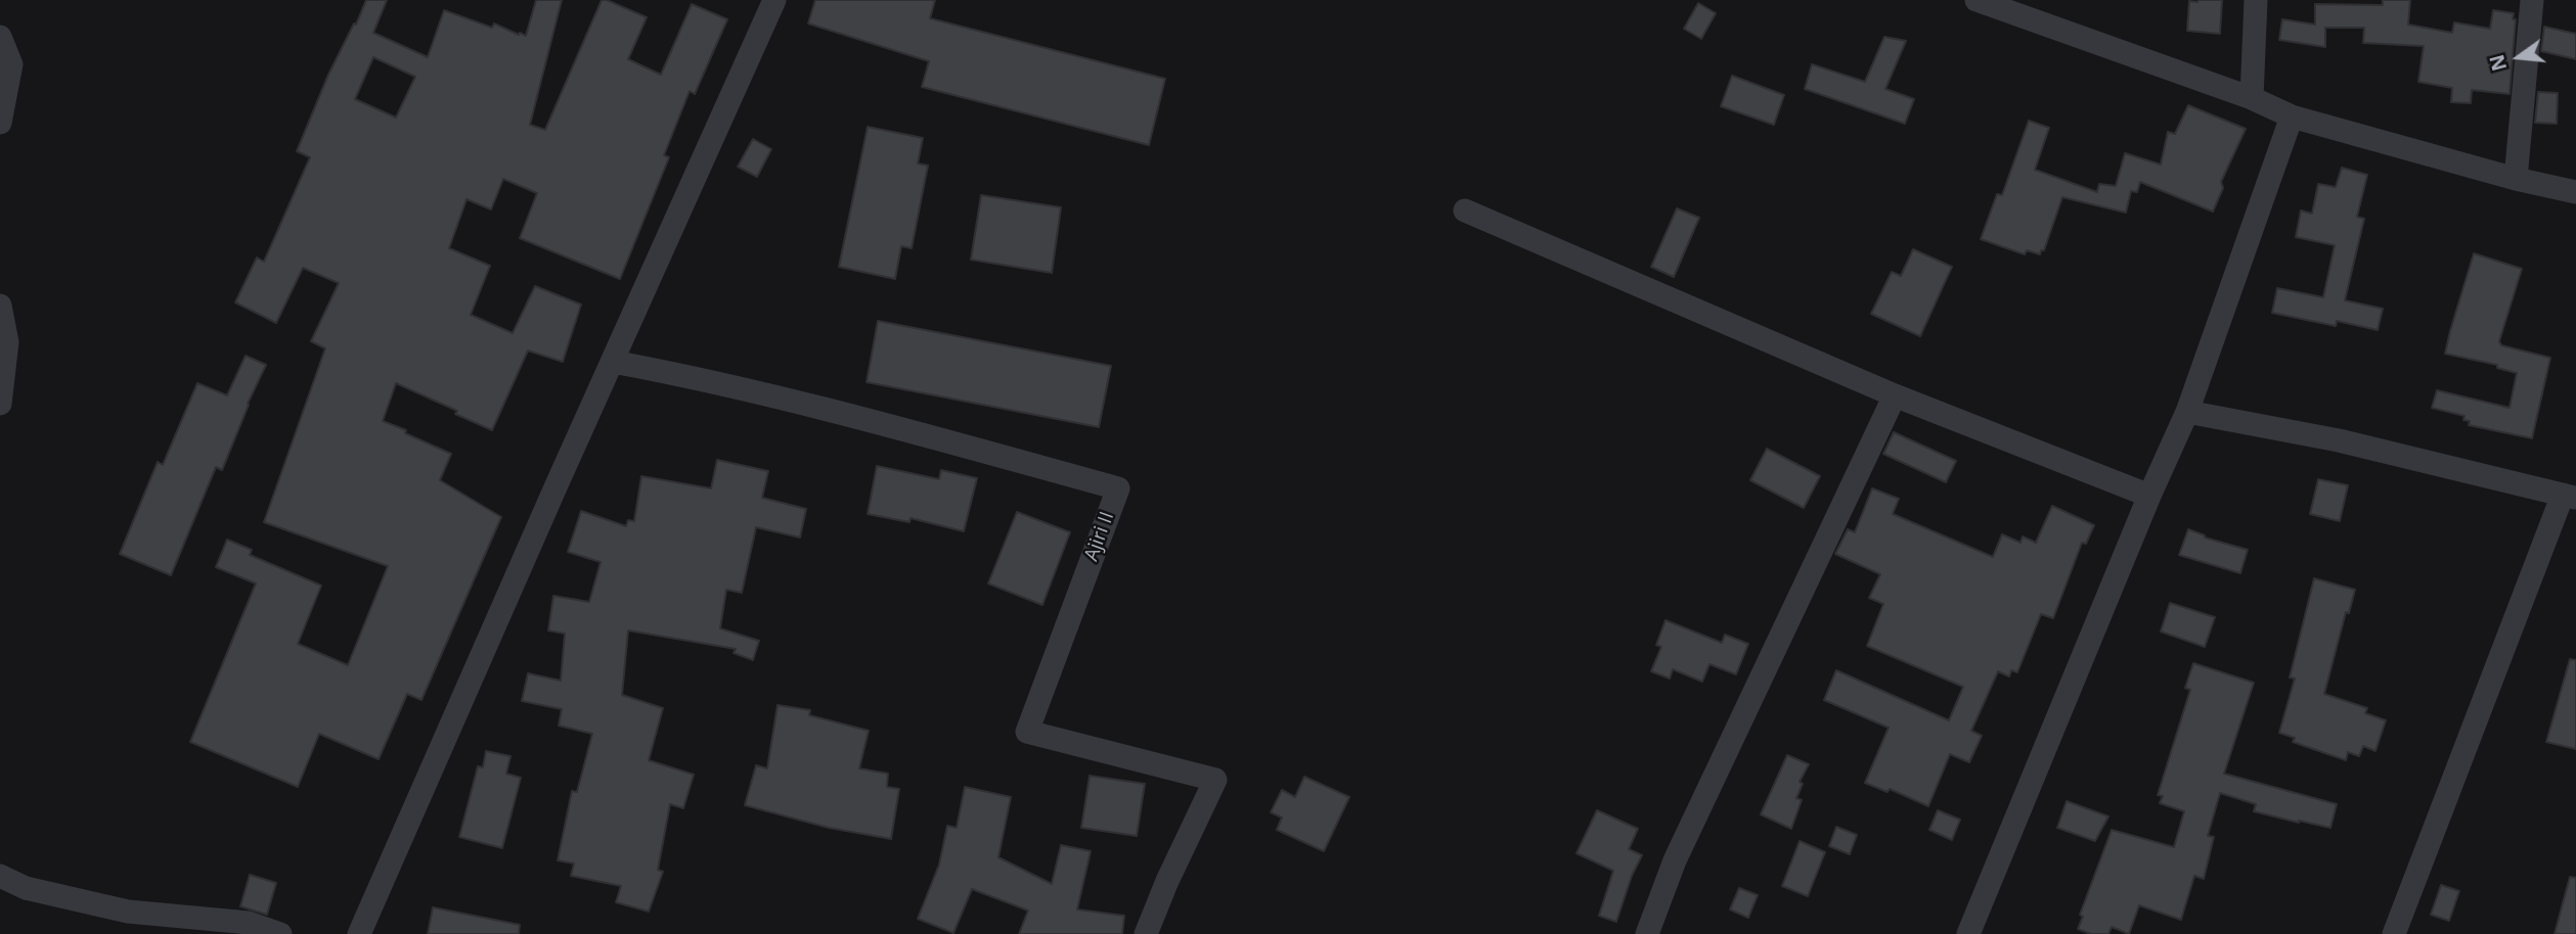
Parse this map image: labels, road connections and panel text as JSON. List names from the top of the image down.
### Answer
{
  "streets": {
    "street": ["Ajiri II"]
  },
  "north": "left"
}
